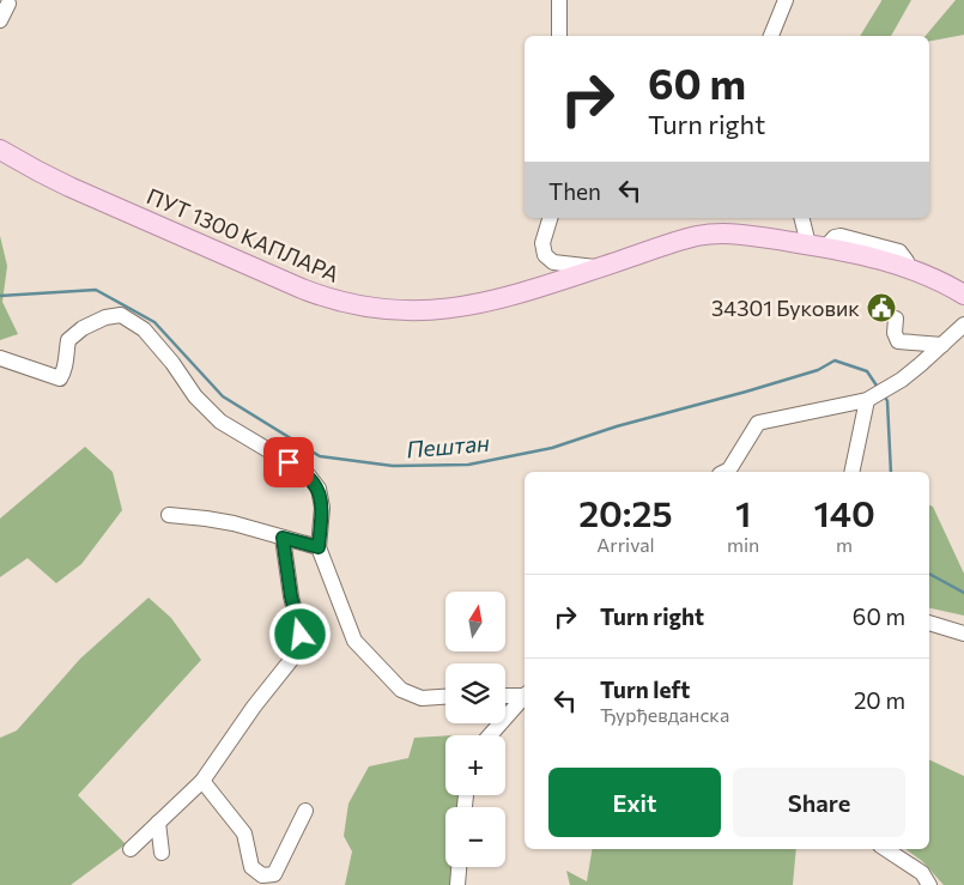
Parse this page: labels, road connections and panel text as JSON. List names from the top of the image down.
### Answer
{
  "streets": {
    "main road": ["ПУТ 1300 КАПЛАРА"]
  },
  "water": ["Пештан"],
  "places": {
    "public building": ["34301 Буковик"]
  },
  "north": "top",
  "page": {
    "turn": ["60 m", "Turn right"],
    "then": "Then",
    "eta": [
      "20:25",
      "Arrival",
      "1",
      "min",
      "140",
      "m"
    ],
    "list": [
      {
        "name": "Turn right",
        "value": "60 m"
      },
      {
        "name": "Turn left",
        "note": "Ђурђевданска",
        "value": "20 m"
      }
    ],
    "map_buttons": ["+", "−"],
    "buttons": ["Exit", "Share"]
  }
}
